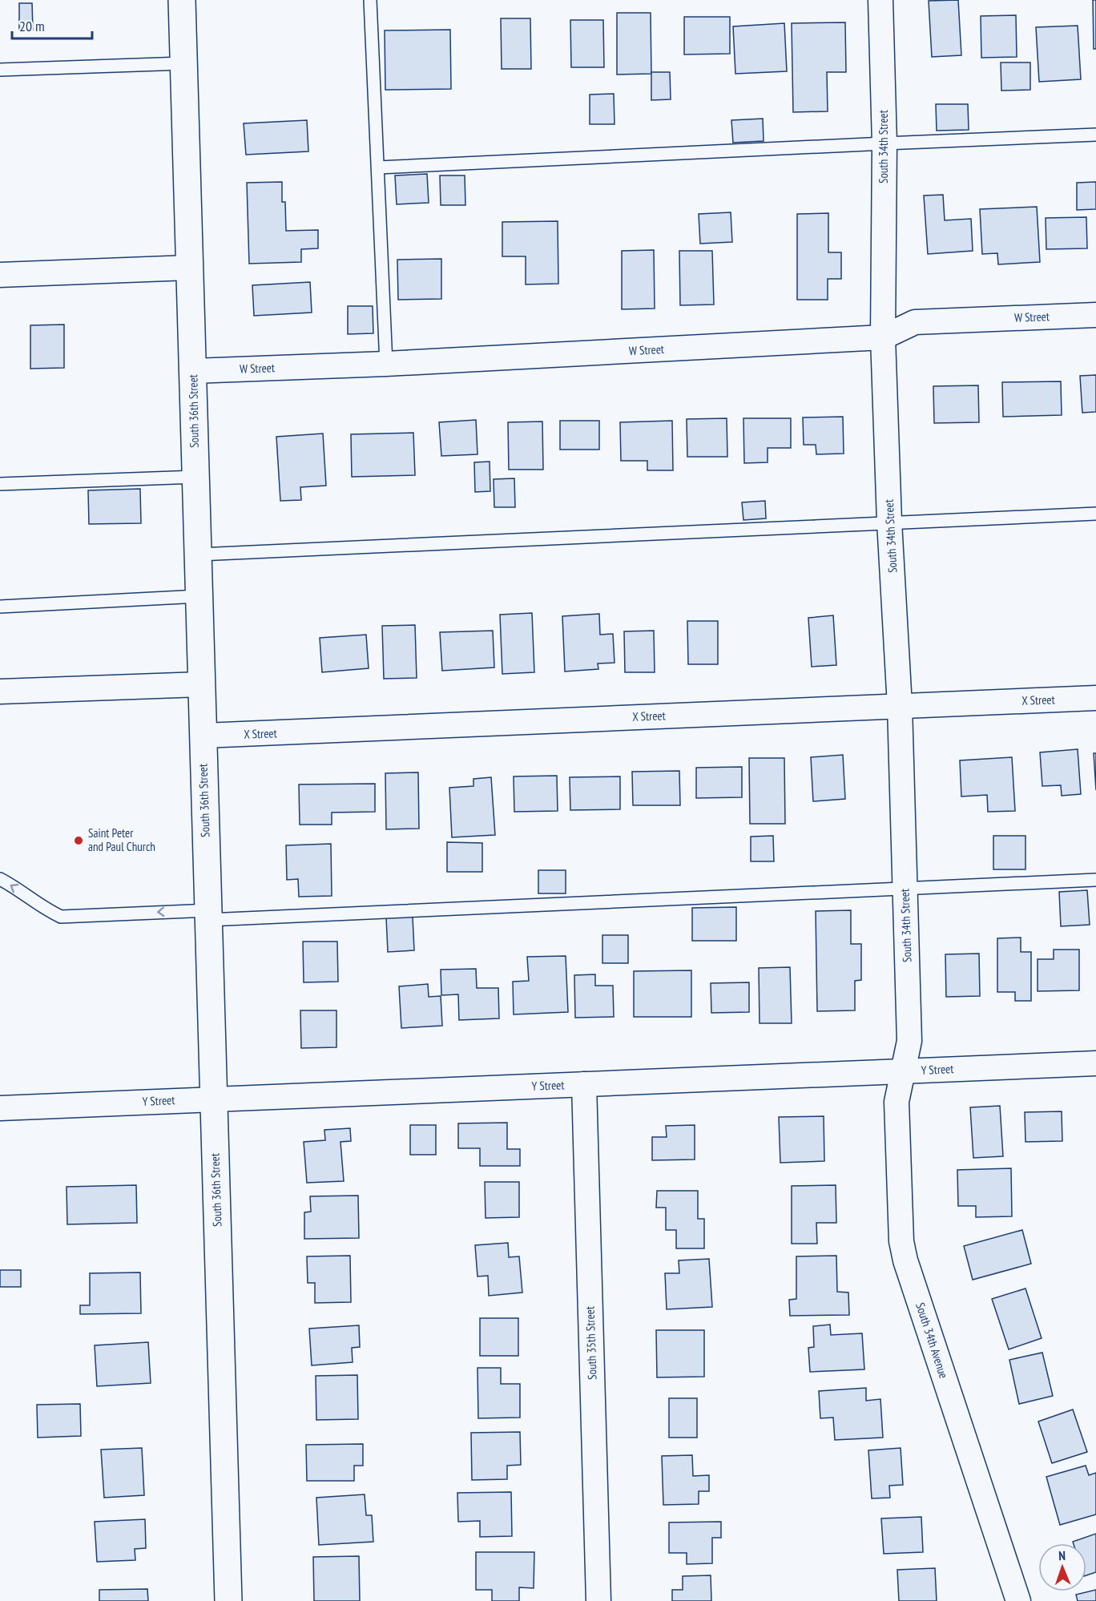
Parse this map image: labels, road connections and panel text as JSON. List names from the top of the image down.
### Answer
{
  "streets": {
    "main road": ["South 36th Street"],
    "street": [
      "South 34th Street",
      "W Street",
      "X Street",
      "Y Street",
      "South 34th Avenue",
      "South 35th Street"
    ]
  },
  "crossings": [
    ["South 34th Street", "W Street"],
    ["South 34th Street", "X Street"],
    ["South 34th Street", "Y Street"],
    ["South 34th Street", "South 34th Avenue"],
    ["W Street", "South 36th Street"],
    ["South 36th Street", "X Street"],
    ["South 36th Street", "Y Street"],
    ["Y Street", "South 34th Avenue"],
    ["Y Street", "South 35th Street"]
  ],
  "places": ["Saint Peter and Paul Church"],
  "scale_bar": "20 m",
  "north": "top"
}
